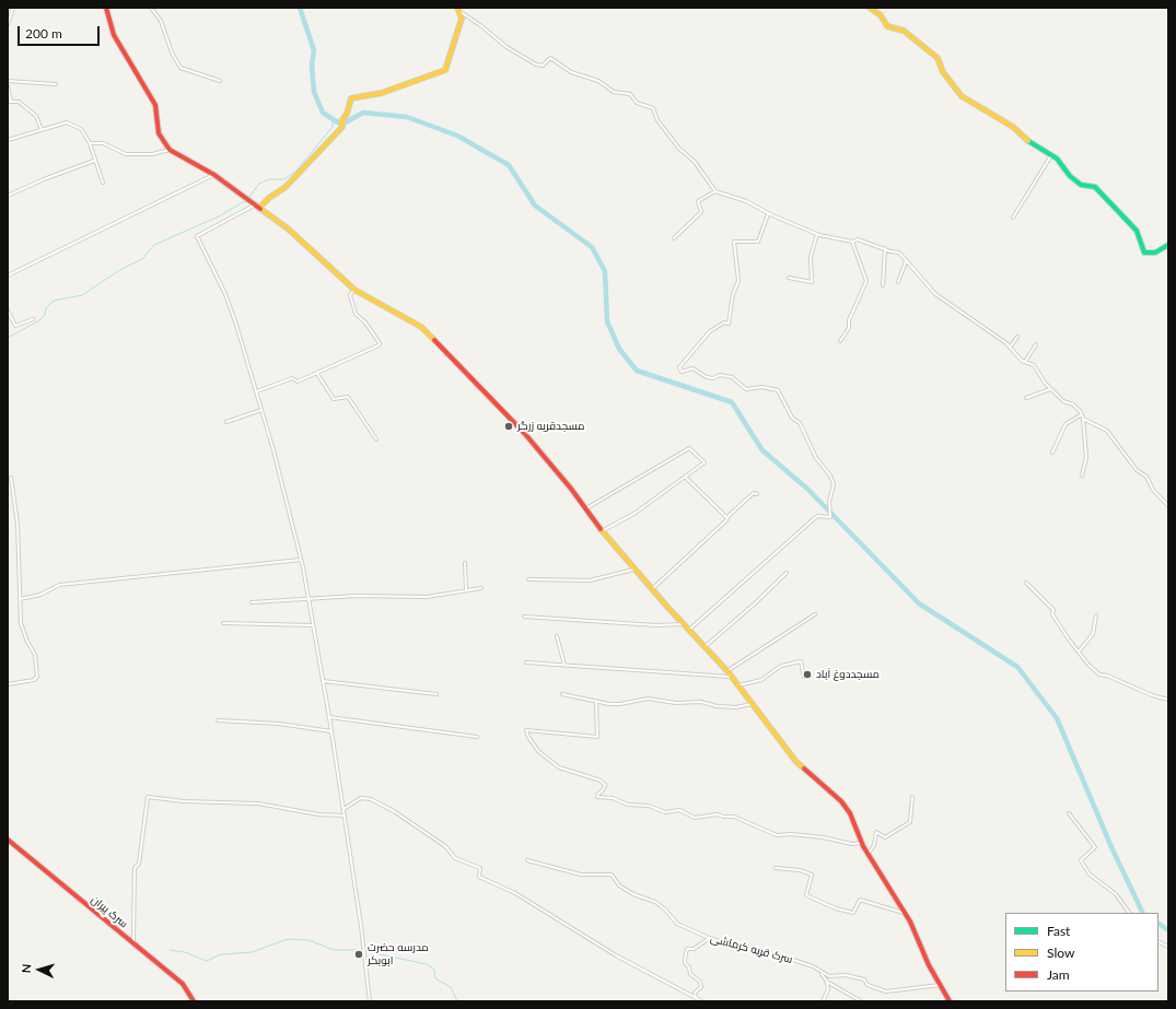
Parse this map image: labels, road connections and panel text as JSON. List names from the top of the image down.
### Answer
{
  "streets": {
    "main road": ["سرک پیران"],
    "street": ["سرک قریه کرماشی"]
  },
  "places": ["مسجدقریه زرگر", "مسجددوغ آباد", "مدرسه حضرت ابوبکر"],
  "legend": ["Fast", "Slow", "Jam"],
  "scale_bar": "200 m",
  "north": "left"
}
